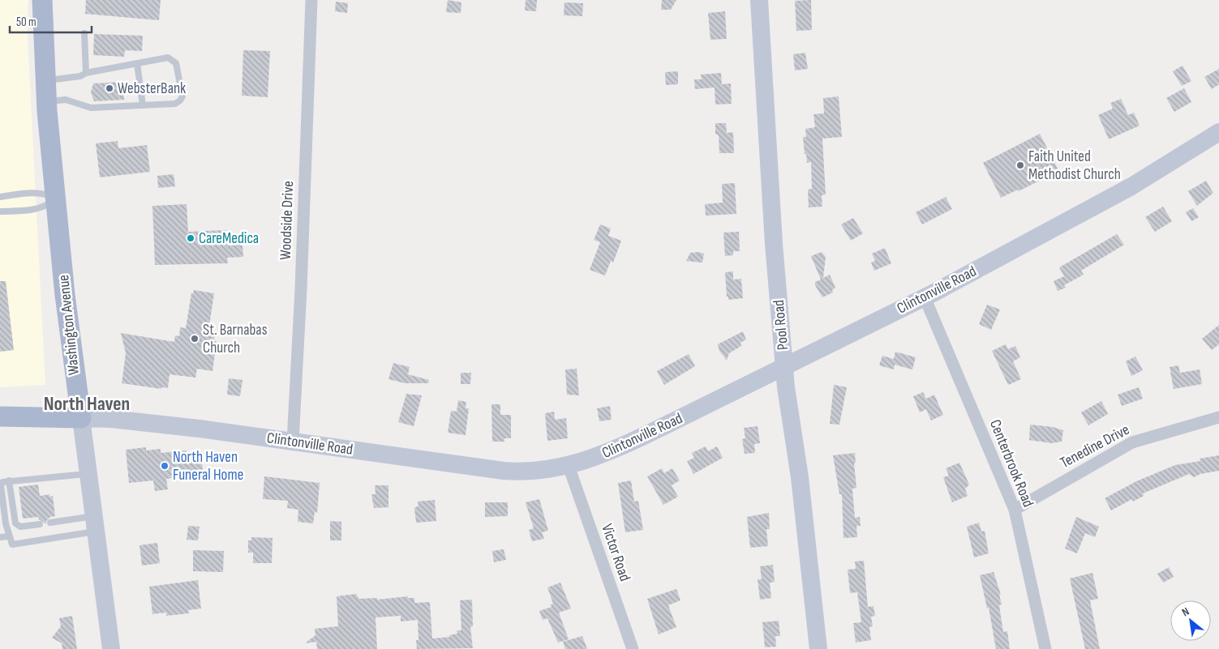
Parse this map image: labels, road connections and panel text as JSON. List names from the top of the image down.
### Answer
{
  "streets": {
    "main road": ["Clintonville Road", "Washington Avenue", "Pool Road"],
    "street": [
      "Woodside Drive",
      "Tenedine Drive",
      "Centerbrook Road",
      "Victor Road"
    ]
  },
  "crossings": [
    ["Woodside Drive", "Clintonville Road"],
    ["Clintonville Road", "Washington Avenue"],
    ["Clintonville Road", "Pool Road"],
    ["Clintonville Road", "Centerbrook Road"],
    ["Clintonville Road", "Victor Road"],
    ["Tenedine Drive", "Centerbrook Road"]
  ],
  "districts": ["North Haven"],
  "places": [
    "WebsterBank",
    "Faith United Methodist Church",
    "CareMedica",
    "St. Barnabas Church",
    "North Haven Funeral Home"
  ],
  "scale_bar": "50 m",
  "north": "top left"
}
